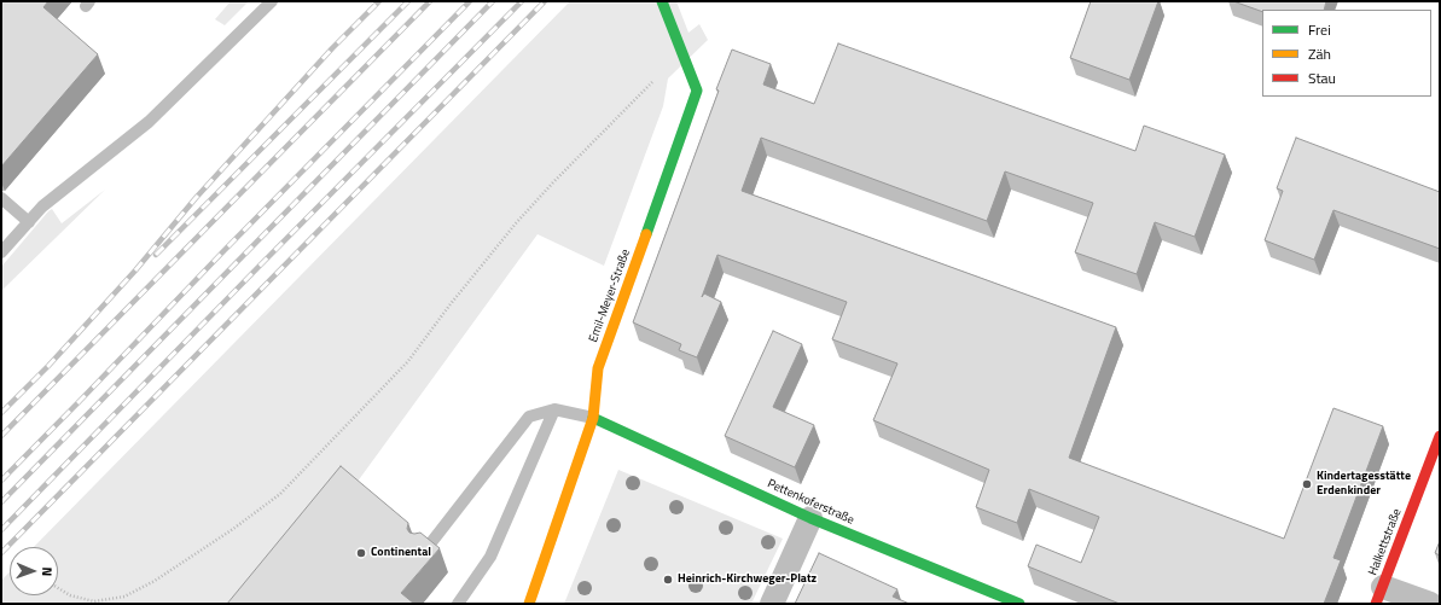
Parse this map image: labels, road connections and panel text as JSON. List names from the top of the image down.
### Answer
{
  "streets": {
    "street": ["Emil-Meyer-Straße", "Pettenkoferstraße", "Halkettstraße"]
  },
  "crossings": [
    ["Emil-Meyer-Straße", "Pettenkoferstraße"]
  ],
  "places": ["Kindertagesstätte Erdenkinder", "Continental", "Heinrich-Kirchweger-Platz"],
  "legend": ["Frei", "Zäh", "Stau"],
  "north": "right"
}
